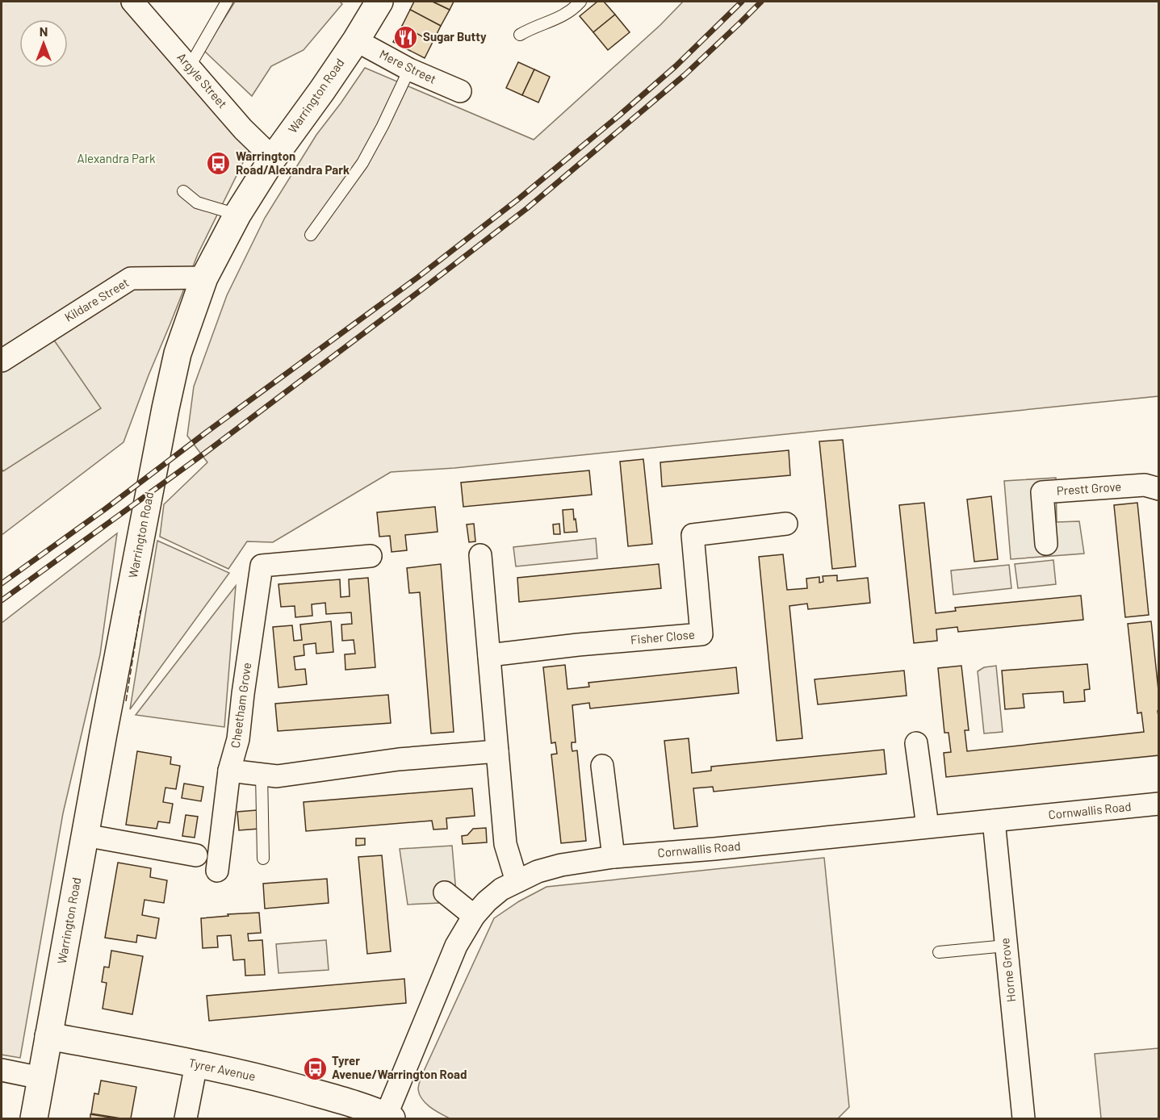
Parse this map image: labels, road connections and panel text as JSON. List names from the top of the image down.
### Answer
{
  "streets": {
    "main road": ["Warrington Road", "Tyrer Avenue"],
    "street": [
      "Mere Street",
      "Argyle Street",
      "Kildare Street",
      "Prestt Grove",
      "Fisher Close",
      "Cheetham Grove",
      "Cornwallis Road",
      "Horne Grove"
    ]
  },
  "crossings": [
    ["Mere Street", "Warrington Road"],
    ["Argyle Street", "Warrington Road"],
    ["Warrington Road", "Kildare Street"],
    ["Warrington Road", "Tyrer Avenue"],
    ["Cornwallis Road", "Horne Grove"],
    ["Cornwallis Road", "Tyrer Avenue"]
  ],
  "parks": ["Alexandra Park"],
  "places": {
    "restaurant": ["Sugar Butty"],
    "bus stop": ["Warrington Road/Alexandra Park", "Tyrer Avenue/Warrington Road"]
  },
  "north": "top"
}
